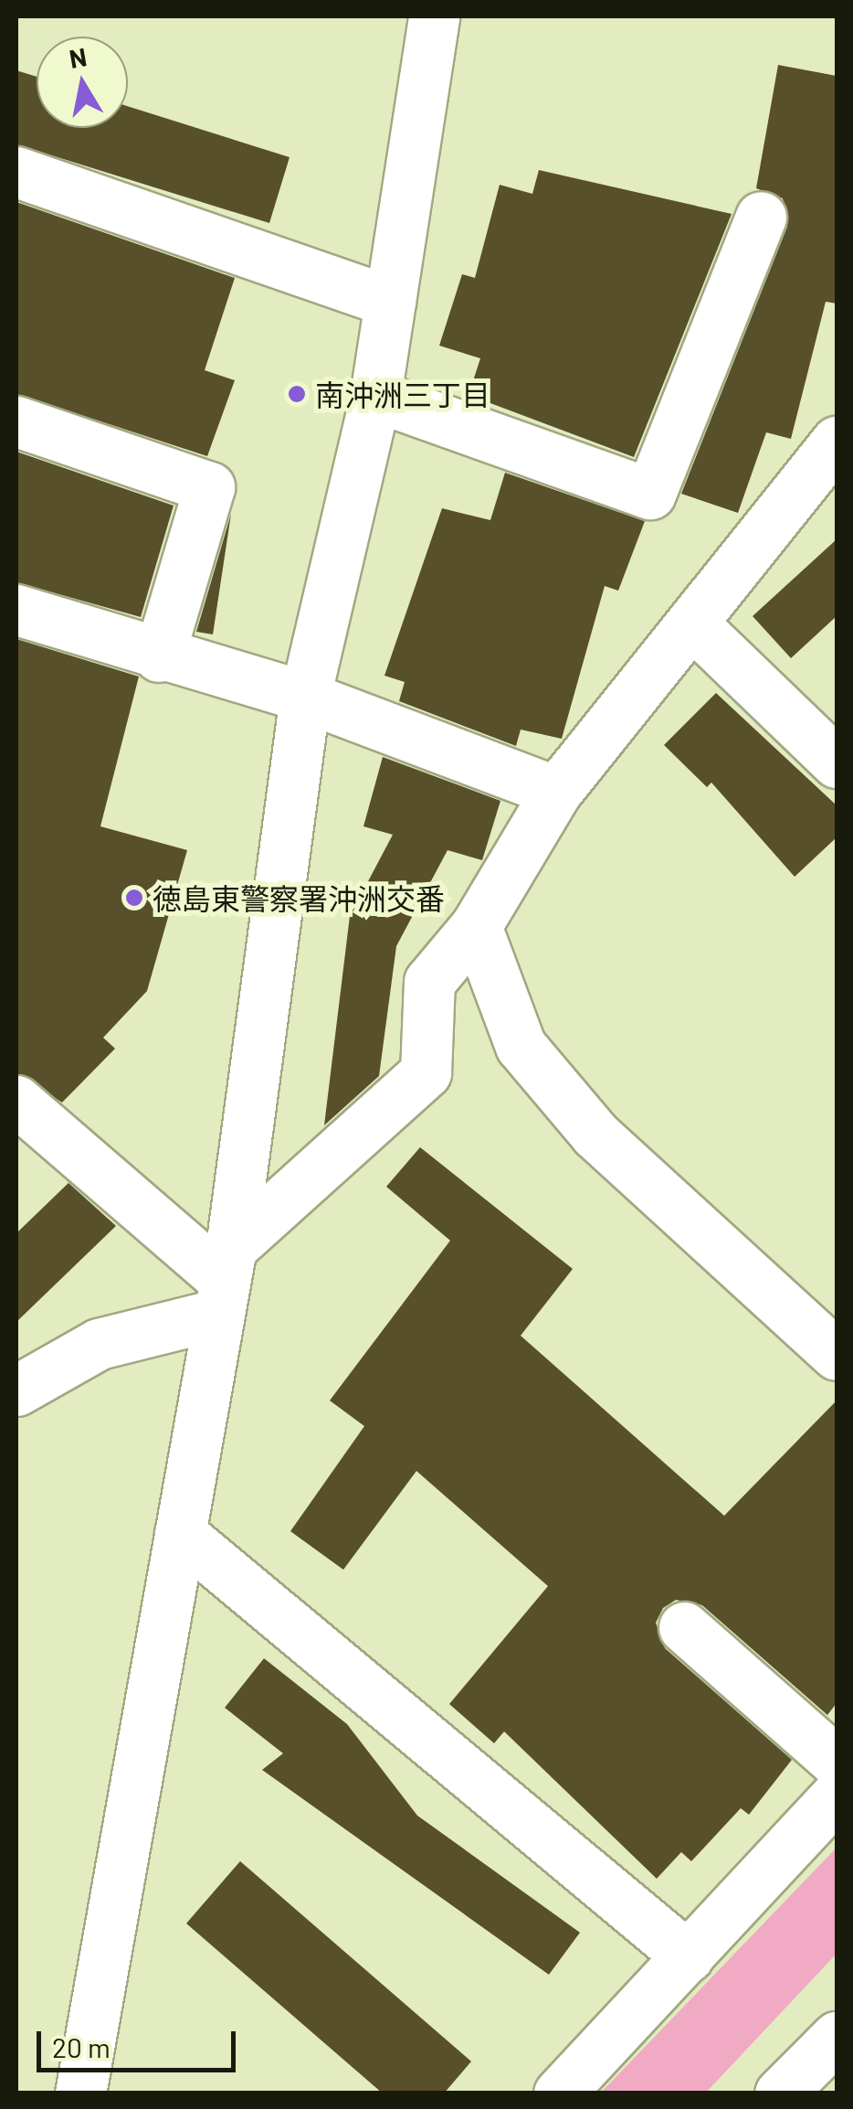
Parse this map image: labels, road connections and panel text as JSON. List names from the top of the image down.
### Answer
{
  "places": ["南沖洲三丁目", "徳島東警察署沖洲交番"],
  "scale_bar": "20 m",
  "north": "top"
}
